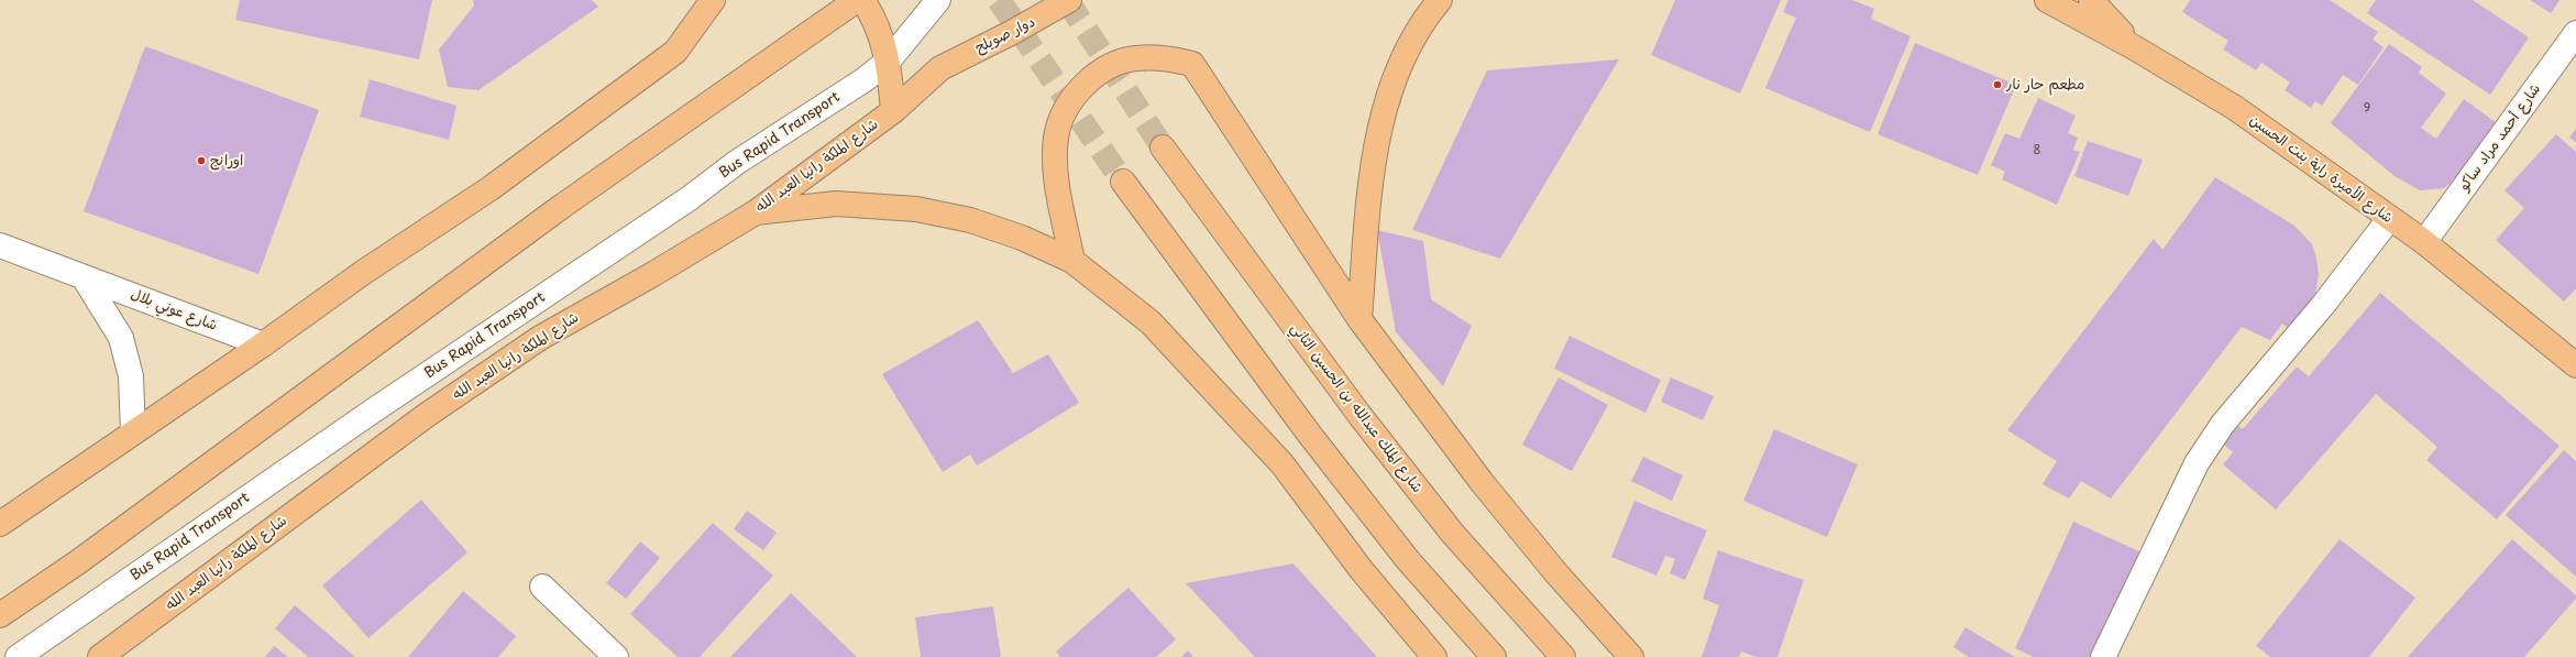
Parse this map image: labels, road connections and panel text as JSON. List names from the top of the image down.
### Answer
{
  "streets": {
    "main road": [
      "دوار صويلح",
      "شارع الملكة رانيا العبد الله",
      "شارع الأميرة راية بنت الحسين",
      "شارع الملك عبدالله بن الحسين الثاني"
    ],
    "street": ["Bus Rapid Transport", "شارع أحمد مراد ساكو", "شارع عوني بلال"]
  },
  "crossings": [
    ["دوار صويلح", "شارع الملكة رانيا العبد الله"],
    ["شارع أحمد مراد ساكو", "شارع الأميرة راية بنت الحسين"]
  ],
  "places": ["مطعم حار نار", "اورانج"],
  "house_numbers": ["9", "8"]
}
